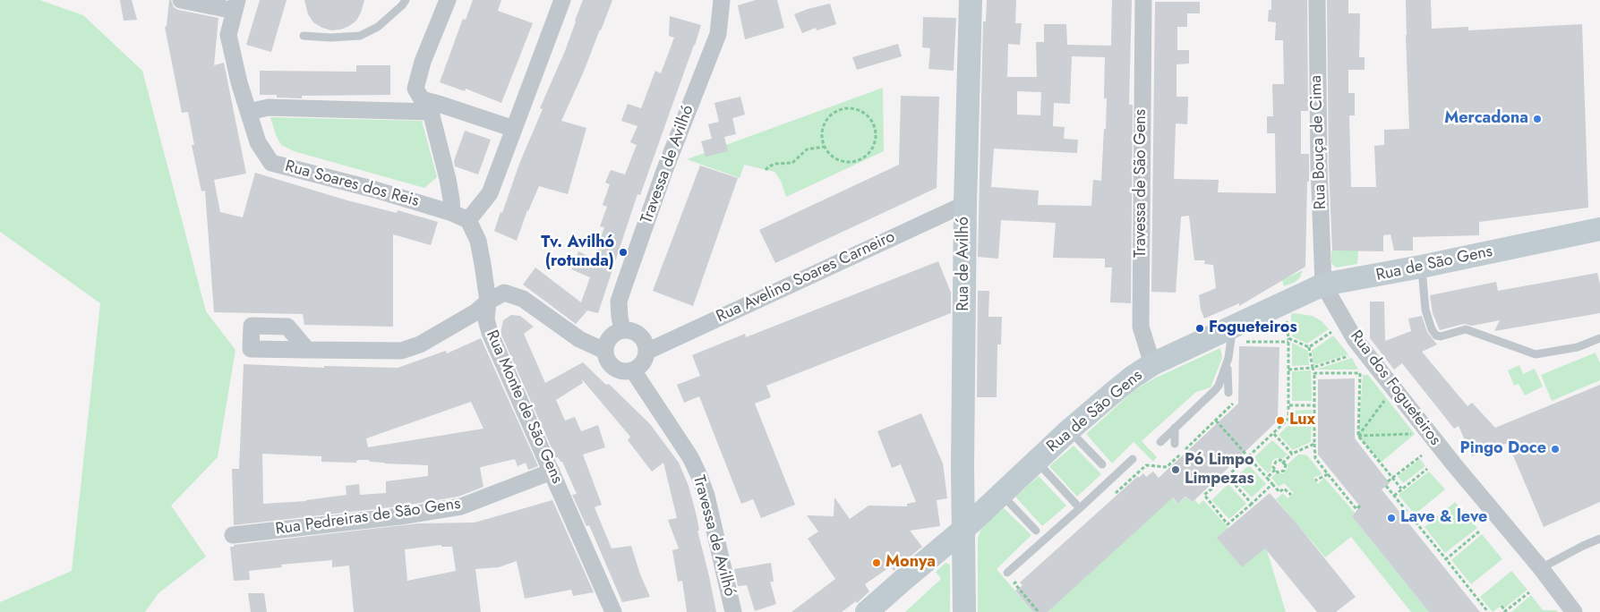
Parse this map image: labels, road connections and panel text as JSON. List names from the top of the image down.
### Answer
{
  "streets": {
    "main road": ["Rua de Avilhó", "Rua de São Gens"],
    "street": [
      "Rua Bouça de Cima",
      "Travessa de Avilhó",
      "Travessa de São Gens",
      "Rua Soares dos Reis",
      "Rua Avelino Soares Carneiro",
      "Rua dos Fogueteiros",
      "Rua Monte de São Gens",
      "Rua Pedreiras de São Gens"
    ]
  },
  "crossings": [
    ["Rua Bouça de Cima", "Rua de São Gens"],
    ["Rua Bouça de Cima", "Rua dos Fogueteiros"],
    ["Travessa de Avilhó", "Rua Avelino Soares Carneiro"],
    ["Travessa de São Gens", "Rua de São Gens"],
    ["Rua Soares dos Reis", "Rua Monte de São Gens"],
    ["Rua de Avilhó", "Rua de São Gens"],
    ["Rua de Avilhó", "Rua Avelino Soares Carneiro"],
    ["Rua de São Gens", "Rua dos Fogueteiros"],
    ["Rua Monte de São Gens", "Rua Pedreiras de São Gens"]
  ],
  "places": [
    "Mercadona",
    "Tv. Avilhó (rotunda)",
    "Fogueteiros",
    "Lux",
    "Pingo Doce",
    "Pó Limpo Limpezas",
    "Lave & leve",
    "Monya"
  ]
}
